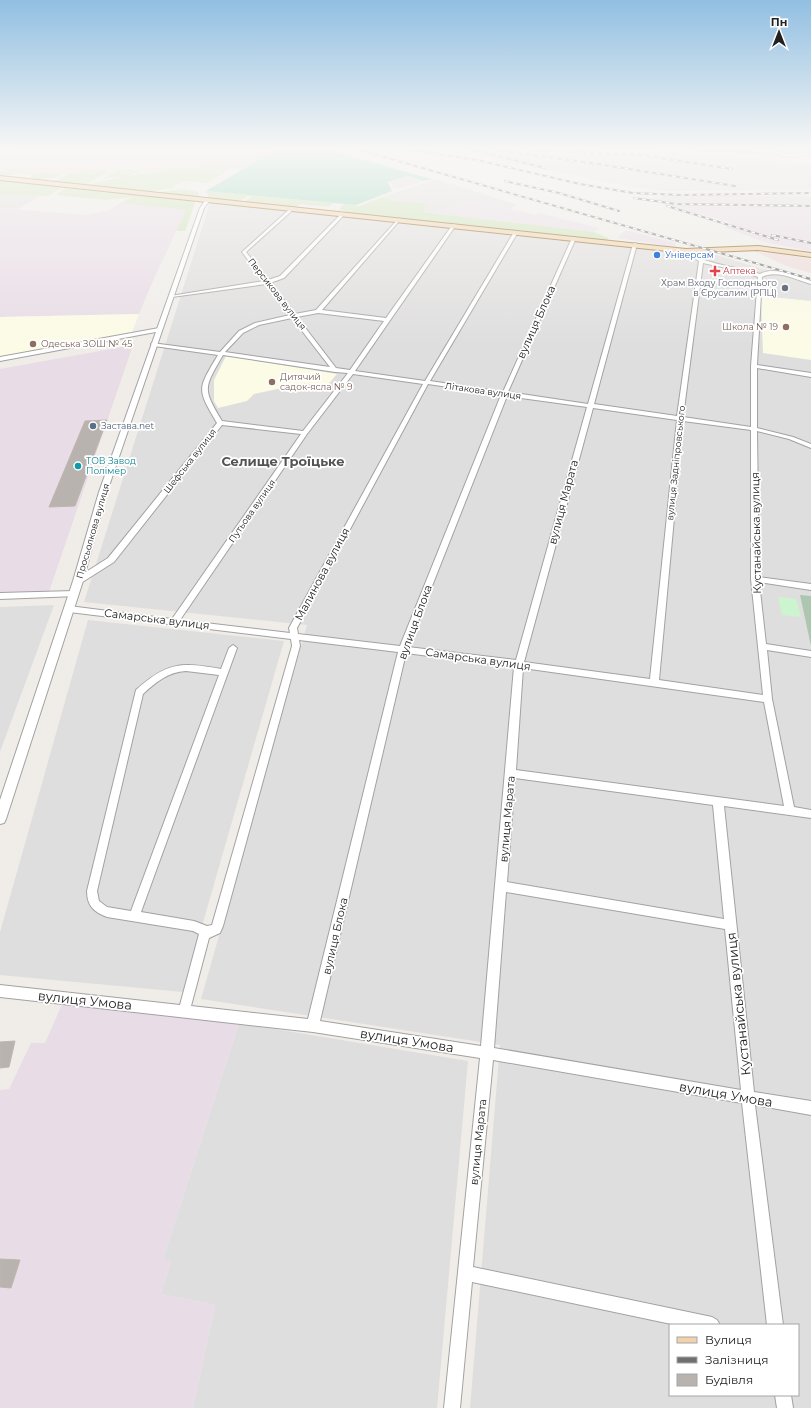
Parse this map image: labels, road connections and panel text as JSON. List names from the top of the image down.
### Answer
{
  "streets": {
    "street": [
      "Персикова вулиця",
      "вулиця Блока",
      "Літакова вулиця",
      "Шефська вулиця",
      "вулиця Задніпровського",
      "вулиця Марата",
      "Путьова вулиця",
      "Просьолкова вулиця",
      "Кустанайська вулиця",
      "Малинова вулиця",
      "Самарська вулиця",
      "вулиця Умова"
    ]
  },
  "crossings": [
    ["Персикова вулиця", "Літакова вулиця"],
    ["Персикова вулиця", "Шефська вулиця"],
    ["вулиця Блока", "Літакова вулиця"],
    ["вулиця Блока", "Самарська вулиця"],
    ["вулиця Блока", "вулиця Умова"],
    ["Літакова вулиця", "Шефська вулиця"],
    ["Літакова вулиця", "вулиця Задніпровського"],
    ["Літакова вулиця", "вулиця Марата"],
    ["Літакова вулиця", "Путьова вулиця"],
    ["Літакова вулиця", "Просьолкова вулиця"],
    ["Літакова вулиця", "Кустанайська вулиця"],
    ["Літакова вулиця", "Малинова вулиця"],
    ["Шефська вулиця", "Путьова вулиця"],
    ["Шефська вулиця", "Просьолкова вулиця"],
    ["вулиця Задніпровського", "Самарська вулиця"],
    ["вулиця Марата", "Самарська вулиця"],
    ["вулиця Марата", "вулиця Умова"],
    ["Путьова вулиця", "Самарська вулиця"],
    ["Просьолкова вулиця", "Самарська вулиця"],
    ["Кустанайська вулиця", "Самарська вулиця"],
    ["Кустанайська вулиця", "вулиця Умова"],
    ["Малинова вулиця", "Самарська вулиця"],
    ["Малинова вулиця", "вулиця Умова"]
  ],
  "districts": ["Селище Троїцьке"],
  "places": {
    "other": [
      "Універсам",
      "Храм Входу Господнього в Єрусалим (РПЦ)",
      "Школа № 19",
      "Одеська ЗОШ № 45",
      "Дитячий садок-ясла № 9",
      "Застава.net",
      "ТОВ Завод Полімер"
    ],
    "health": ["Аптека"]
  },
  "legend": ["Вулиця", "Залізниця", "Будівля"],
  "north": "top"
}
